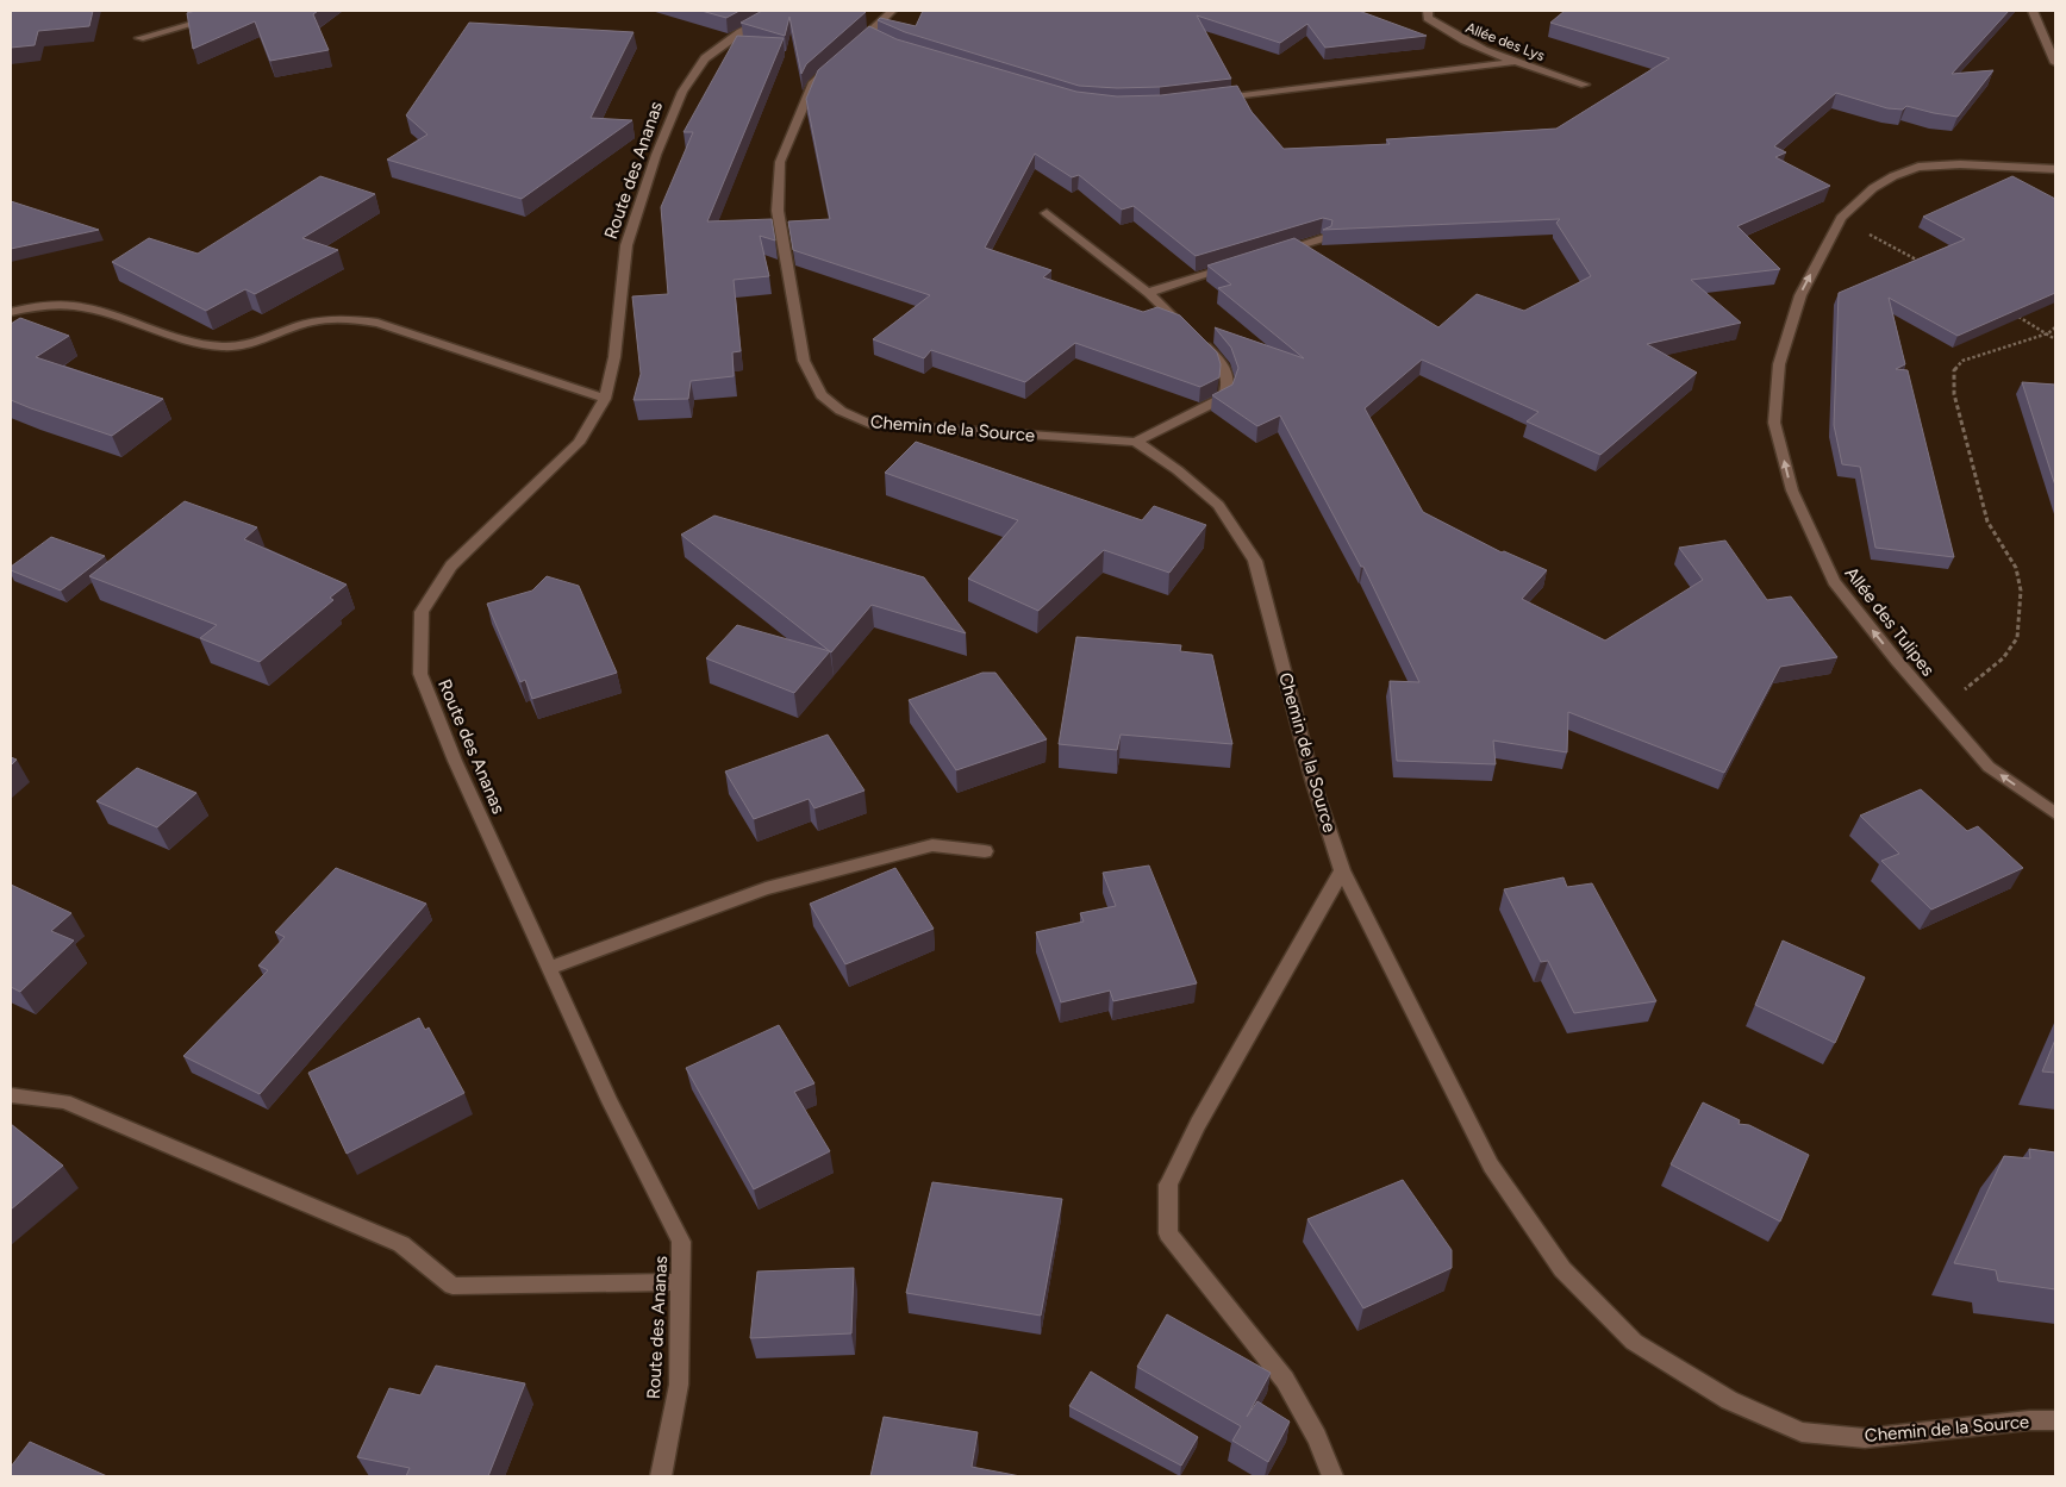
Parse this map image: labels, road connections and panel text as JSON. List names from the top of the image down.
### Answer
{
  "streets": {
    "street": [
      "Allée des Lys",
      "Route des Ananas",
      "Chemin de la Source",
      "Allée des Tulipes"
    ]
  },
  "one_way": ["Allée des Tulipes"]
}
